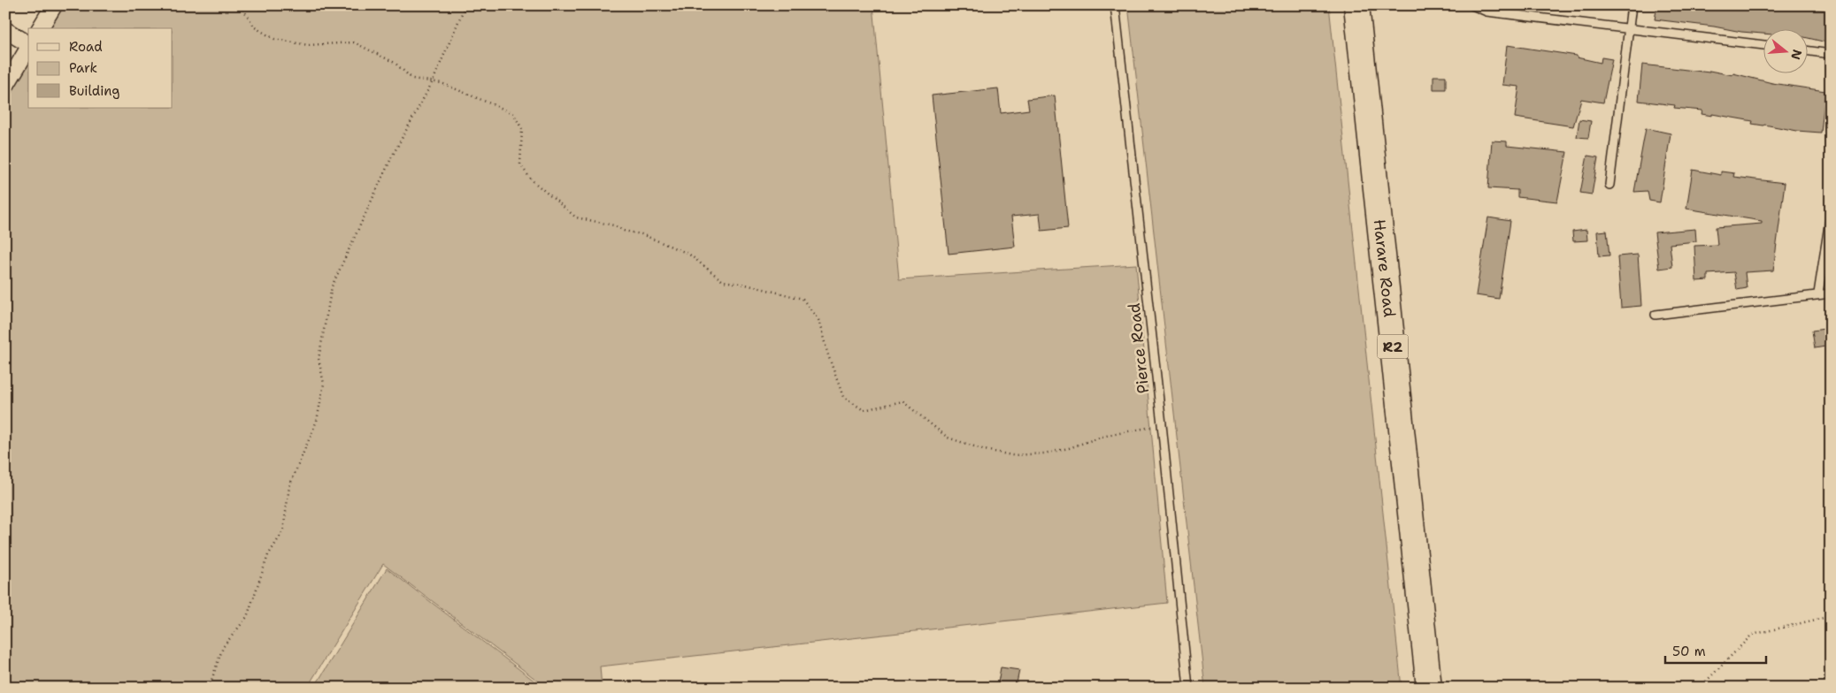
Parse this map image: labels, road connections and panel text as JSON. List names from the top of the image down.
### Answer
{
  "streets": {
    "highway": ["Harare Road", "R2"],
    "lane": ["Pierce Road"]
  },
  "legend": ["Road", "Park", "Building"],
  "scale_bar": "50 m",
  "north": "right"
}
